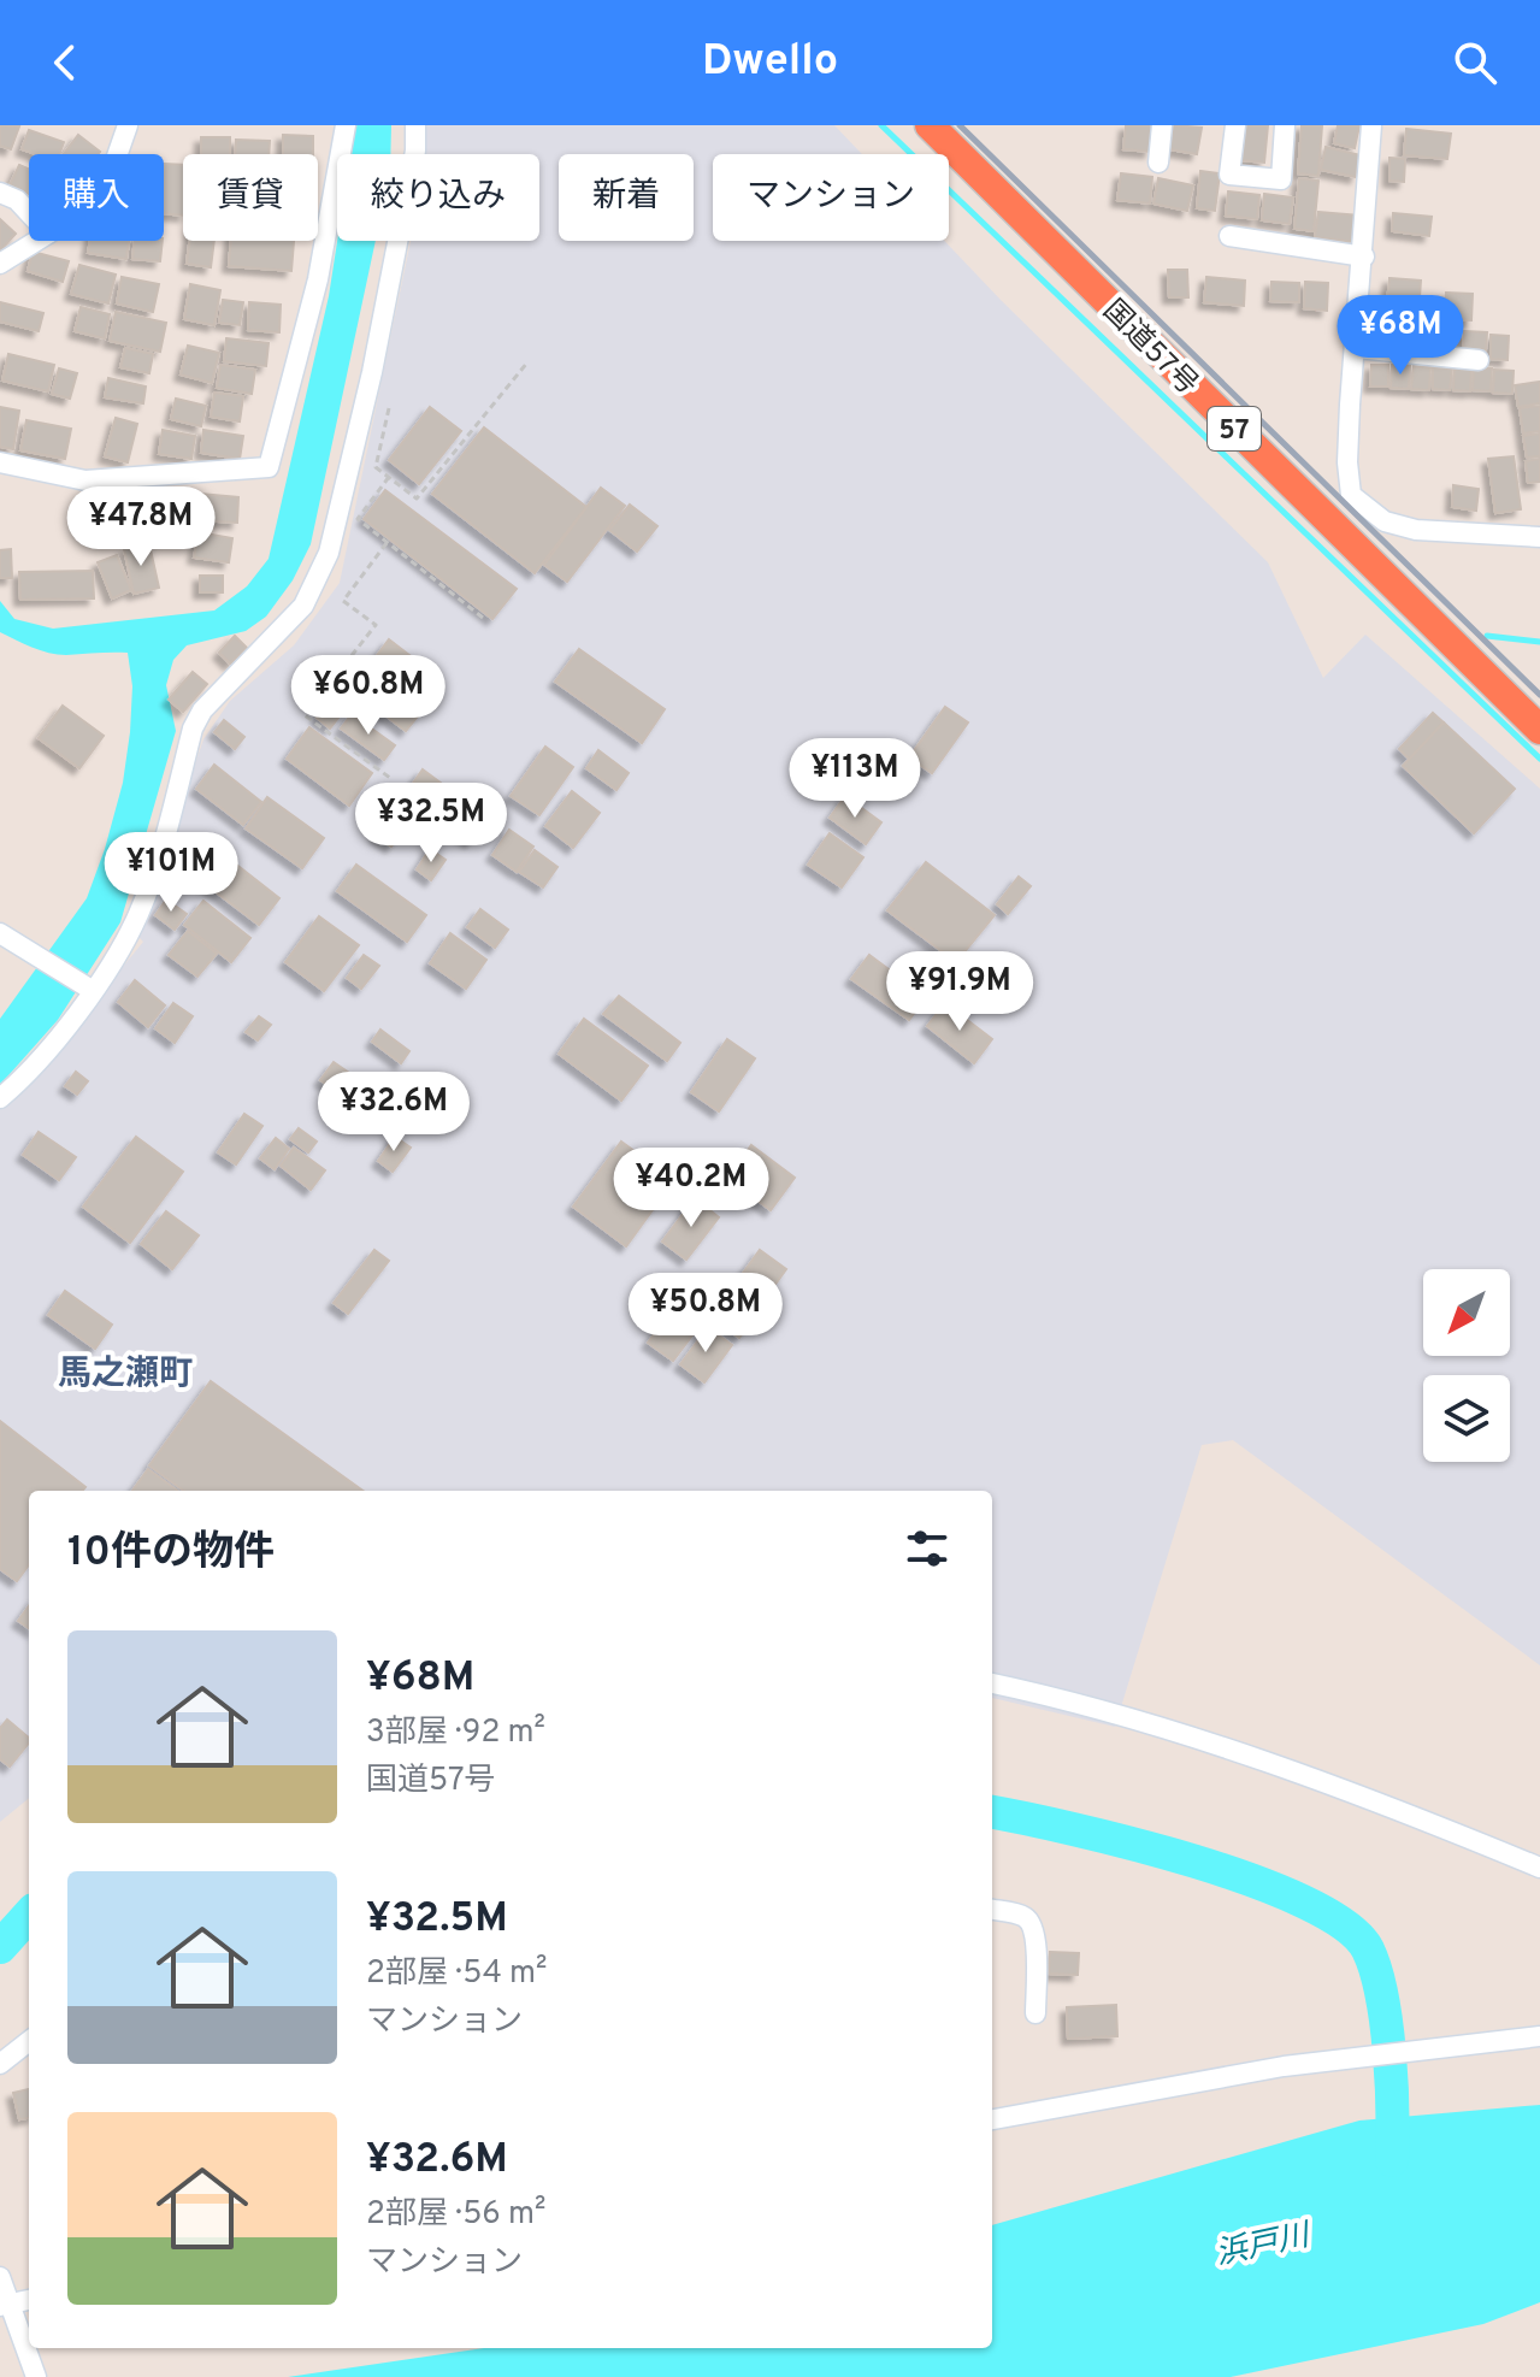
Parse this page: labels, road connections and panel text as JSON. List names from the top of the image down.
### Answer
{
  "streets": {
    "highway": ["国道57号", "57"]
  },
  "districts": ["馬之瀬町"],
  "water": ["浜戸川"],
  "north": "bottom left",
  "page": {
    "header": "Dwello",
    "chip": [
      "購入",
      "賃貸",
      "絞り込み",
      "新着",
      "マンション"
    ],
    "price": [
      "¥68M",
      "¥47.8M",
      "¥60.8M",
      "¥113M",
      "¥32.5M",
      "¥101M",
      "¥91.9M",
      "¥32.6M",
      "¥40.2M",
      "¥50.8M"
    ],
    "heading": "10件の物件",
    "list": [
      {
        "name": "¥68M",
        "note": "3部屋 · 92 m² · 国道57号"
      },
      {
        "name": "¥32.5M",
        "note": "2部屋 · 54 m² · マンション"
      },
      {
        "name": "¥32.6M",
        "note": "2部屋 · 56 m² · マンション"
      }
    ]
  }
}
